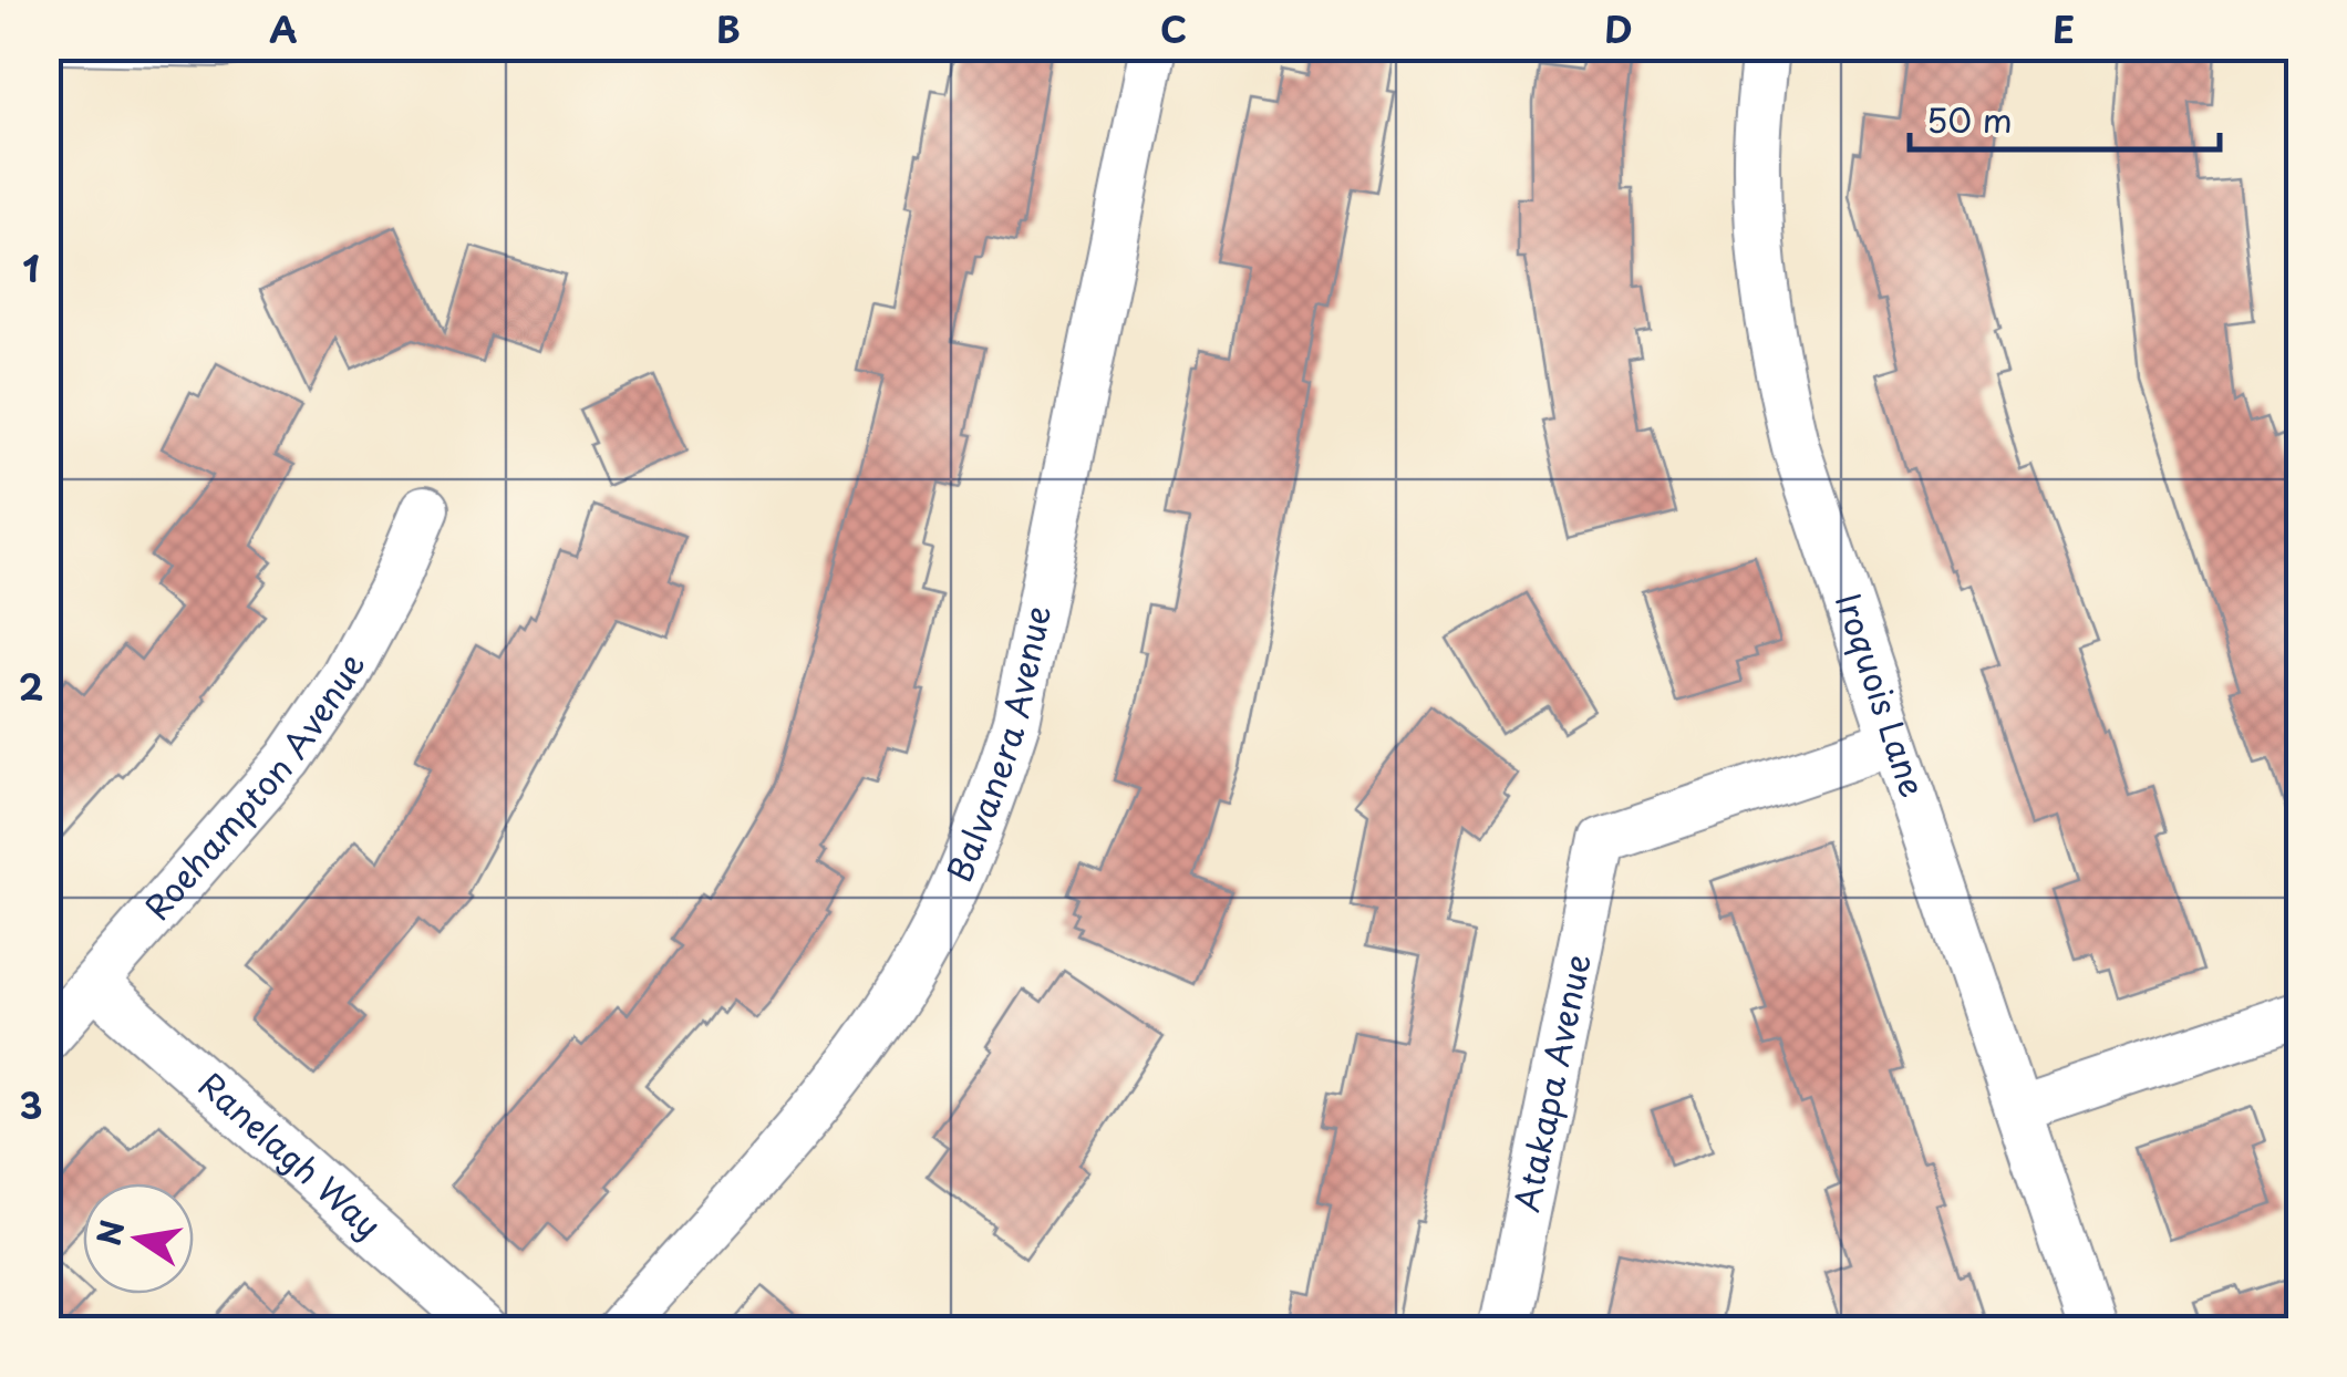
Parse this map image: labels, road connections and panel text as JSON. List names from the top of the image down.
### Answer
{
  "streets": {
    "street": [
      "Iroquois Lane",
      "Balvanera Avenue",
      "Roehampton Avenue",
      "Atakapa Avenue",
      "Ranelagh Way"
    ]
  },
  "crossings": [
    ["Iroquois Lane", "Atakapa Avenue"],
    ["Roehampton Avenue", "Ranelagh Way"]
  ],
  "scale_bar": "50 m",
  "north": "left",
  "grid": {
    "columns": [
      "A",
      "B",
      "C",
      "D",
      "E"
    ],
    "rows": ["1", "2", "3"]
  }
}
